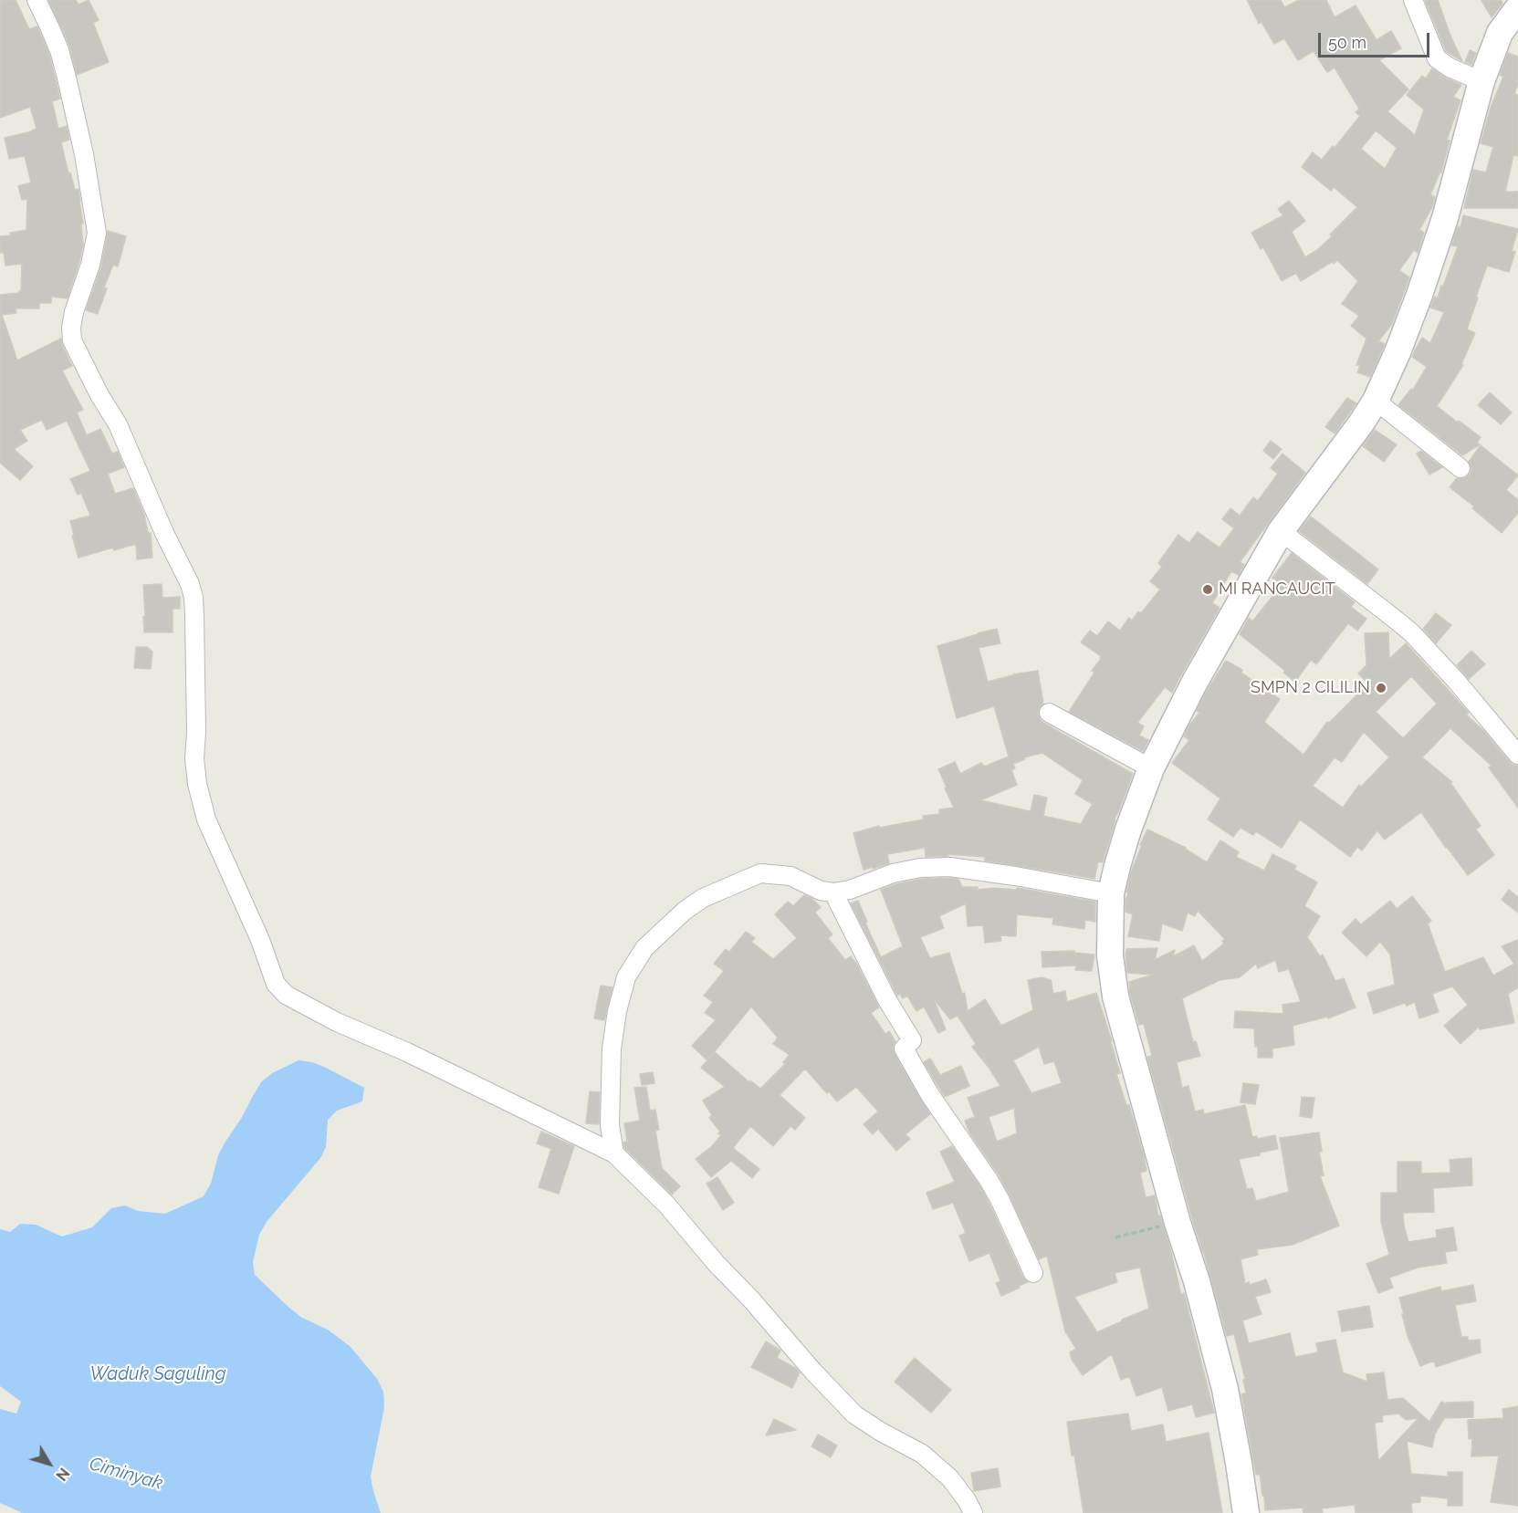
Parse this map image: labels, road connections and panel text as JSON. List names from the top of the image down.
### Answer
{
  "water": ["Waduk Saguling", "Ciminyak"],
  "places": ["MI RANCAUCIT", "SMPN 2 CILILIN"],
  "scale_bar": "50 m",
  "north": "bottom right"
}
